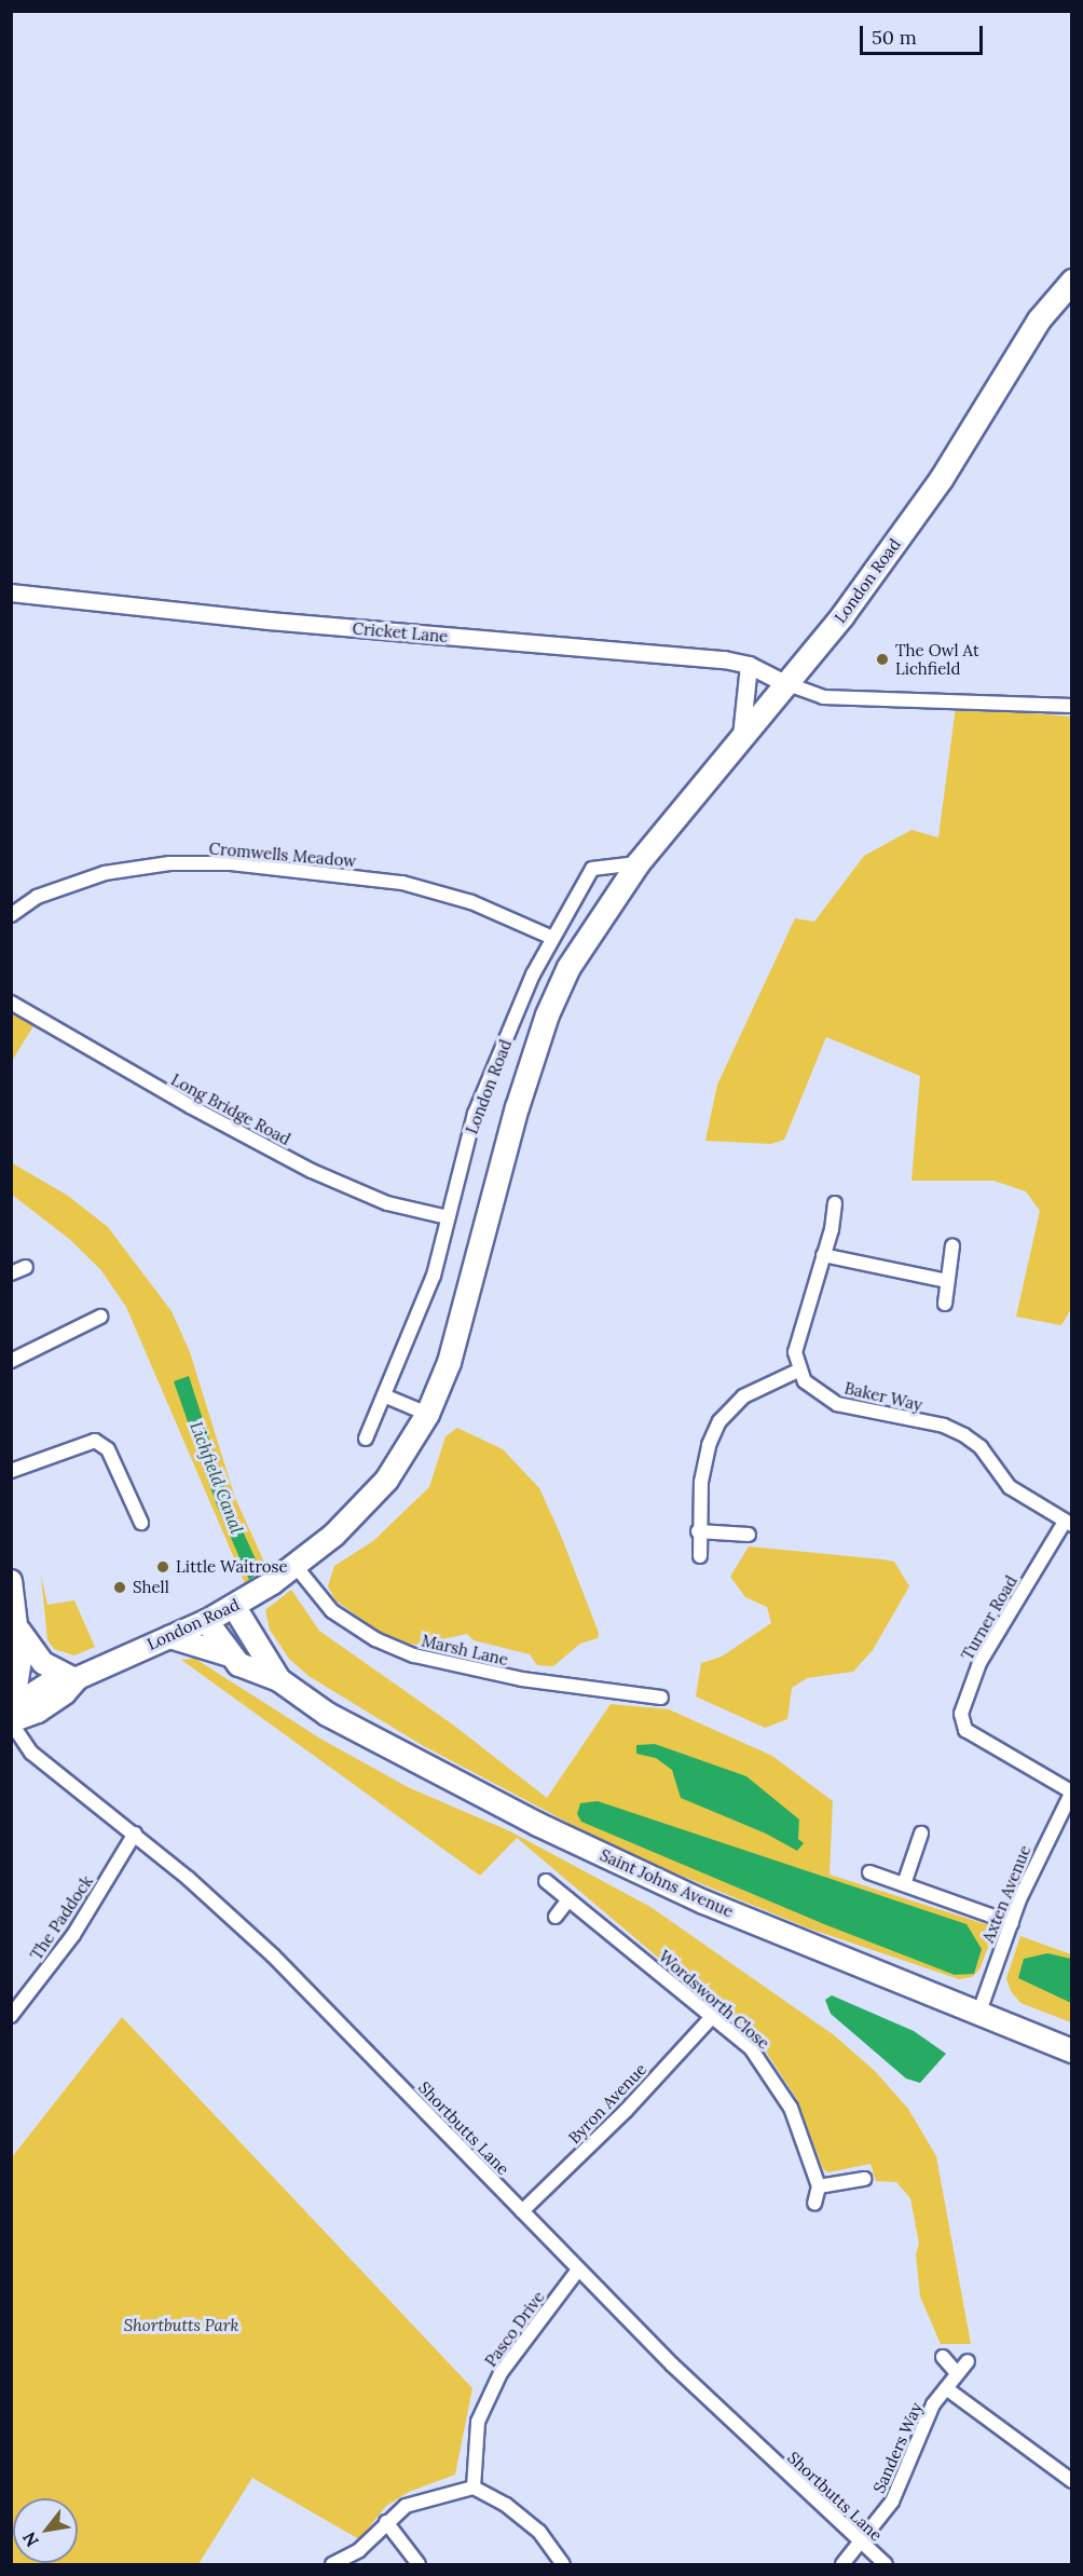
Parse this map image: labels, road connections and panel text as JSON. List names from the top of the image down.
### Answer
{
  "streets": {
    "highway": ["London Road", "Saint Johns Avenue"],
    "street": [
      "Cricket Lane",
      "Cromwells Meadow",
      "Long Bridge Road",
      "Baker Way",
      "Turner Road",
      "Marsh Lane",
      "Axten Avenue",
      "The Paddock",
      "Wordsworth Close",
      "Byron Avenue",
      "Shortbutts Lane",
      "Pasco Drive",
      "Sanders Way"
    ]
  },
  "crossings": [
    ["London Road", "Cricket Lane"],
    ["London Road", "Cromwells Meadow"],
    ["London Road", "Long Bridge Road"],
    ["London Road", "Marsh Lane"],
    ["London Road", "Saint Johns Avenue"],
    ["London Road", "Shortbutts Lane"],
    ["Baker Way", "Turner Road"],
    ["Turner Road", "Axten Avenue"],
    ["Saint Johns Avenue", "Axten Avenue"],
    ["The Paddock", "Shortbutts Lane"],
    ["Wordsworth Close", "Byron Avenue"],
    ["Byron Avenue", "Shortbutts Lane"],
    ["Shortbutts Lane", "Pasco Drive"],
    ["Shortbutts Lane", "Sanders Way"]
  ],
  "water": ["Lichfield Canal"],
  "parks": ["Shortbutts Park"],
  "places": ["The Owl At Lichfield", "Little Waitrose", "Shell"],
  "scale_bar": "50 m",
  "north": "bottom left"
}
